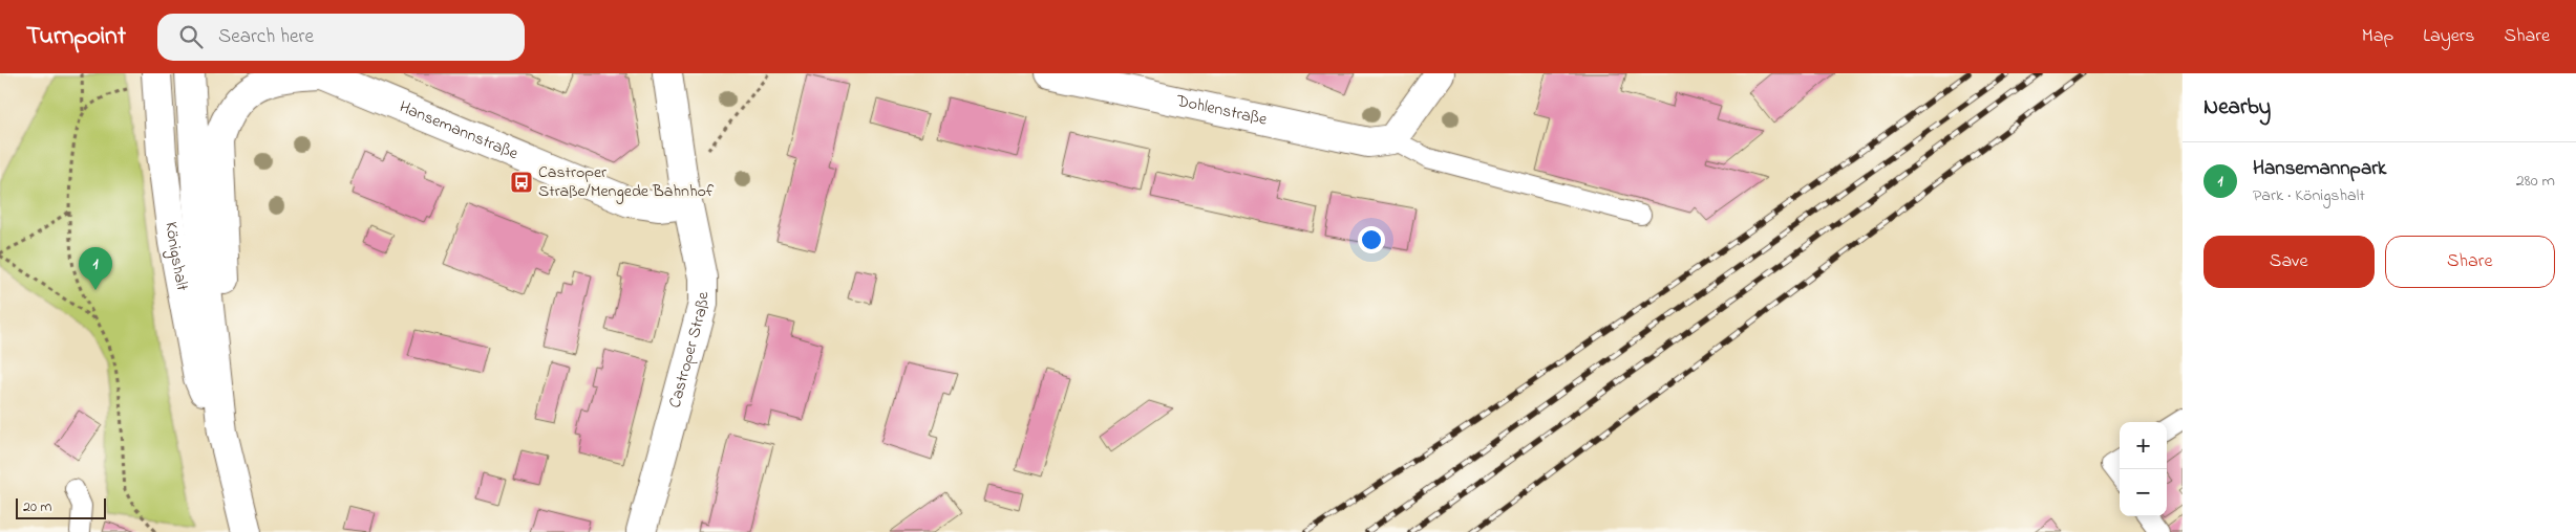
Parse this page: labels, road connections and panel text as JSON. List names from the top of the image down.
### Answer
{
  "streets": {
    "street": [
      "Dohlenstraße",
      "Hansemannstraße",
      "Königshalt",
      "Castroper Straße"
    ]
  },
  "crossings": [
    ["Hansemannstraße", "Castroper Straße"]
  ],
  "places": {
    "bus stop": ["Castroper Straße/Mengede Bahnhof"]
  },
  "scale_bar": "20 m",
  "page": {
    "header": "Turnpoint",
    "search": "Search here",
    "nav": ["Map", "Layers", "Share"],
    "heading": "Nearby",
    "list": [
      {
        "mark": "1",
        "name": "Hansemannpark",
        "note": "Park · Königshalt",
        "value": "280 m"
      }
    ],
    "buttons": ["Save", "Share"],
    "pins": "1",
    "map_buttons": ["+", "−"],
    "scale": "20 m"
  }
}
